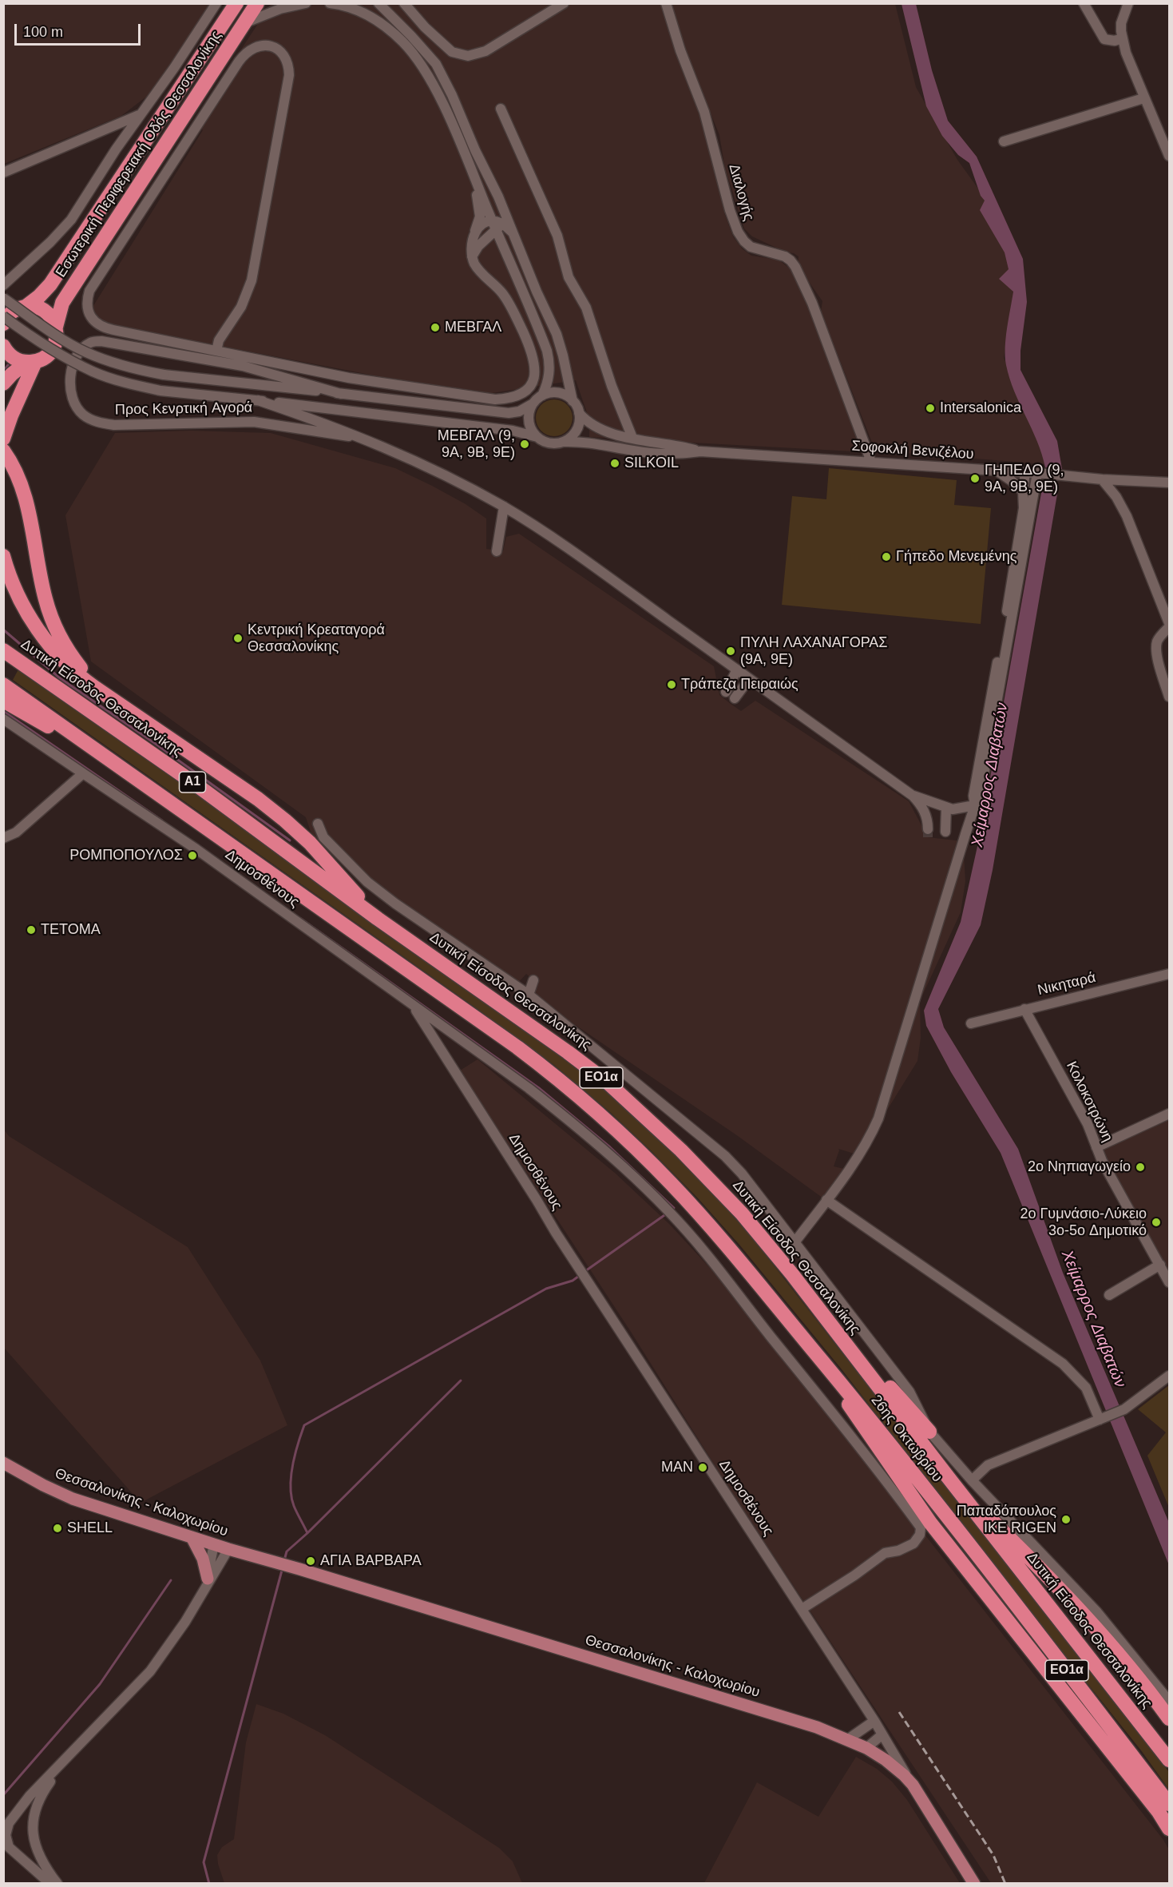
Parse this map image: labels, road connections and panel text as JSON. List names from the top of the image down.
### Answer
{
  "streets": {
    "highway": [
      "Εσωτερική Περιφερειακή Οδός Θεσσαλονίκης",
      "Δυτική Είσοδος Θεσσαλονίκης",
      "Α1",
      "ΕΟ1α",
      "26ης Οκτωβρίου"
    ],
    "main road": ["Θεσσαλονίκης - Καλοχωρίου"],
    "street": [
      "Διαλογής",
      "Προς Κενρτική Αγορά",
      "Σοφοκλή Βενιζέλου",
      "Δημοσθένους",
      "Νικηταρά",
      "Κολοκοτρώνη"
    ]
  },
  "crossings": [
    ["Διαλογής", "Σοφοκλή Βενιζέλου"],
    ["Δημοσθένους", "Θεσσαλονίκης - Καλοχωρίου"],
    ["Νικηταρά", "Κολοκοτρώνη"],
    ["ΕΟ1α", "26ης Οκτωβρίου"]
  ],
  "water": ["Χείμαρρος Διαβατών"],
  "places": [
    "ΜΕΒΓΑΛ",
    "Intersalonica",
    "ΜΕΒΓΑΛ (9, 9Α, 9Β, 9Ε)",
    "SILKOIL",
    "ΓΗΠΕΔΟ (9, 9Α, 9Β, 9Ε)",
    "Γήπεδο Μενεμένης",
    "Κεντρική Κρεαταγορά Θεσσαλονίκης",
    "ΠΥΛΗ ΛΑΧΑΝΑΓΟΡΑΣ (9Α, 9Ε)",
    "Τράπεζα Πειραιώς",
    "ΡΟΜΠΟΠΟΥΛΟΣ",
    "TETOMA",
    "2ο Νηπιαγωγείο",
    "2ο Γυμνάσιο-Λύκειο 3ο-5ο Δημοτικό",
    "ΜΑΝ",
    "Παπαδόπουλος ΙΚΕ RIGEN",
    "SHELL",
    "ΑΓΙΑ ΒΑΡΒΑΡΑ"
  ],
  "scale_bar": "100 m"
}
